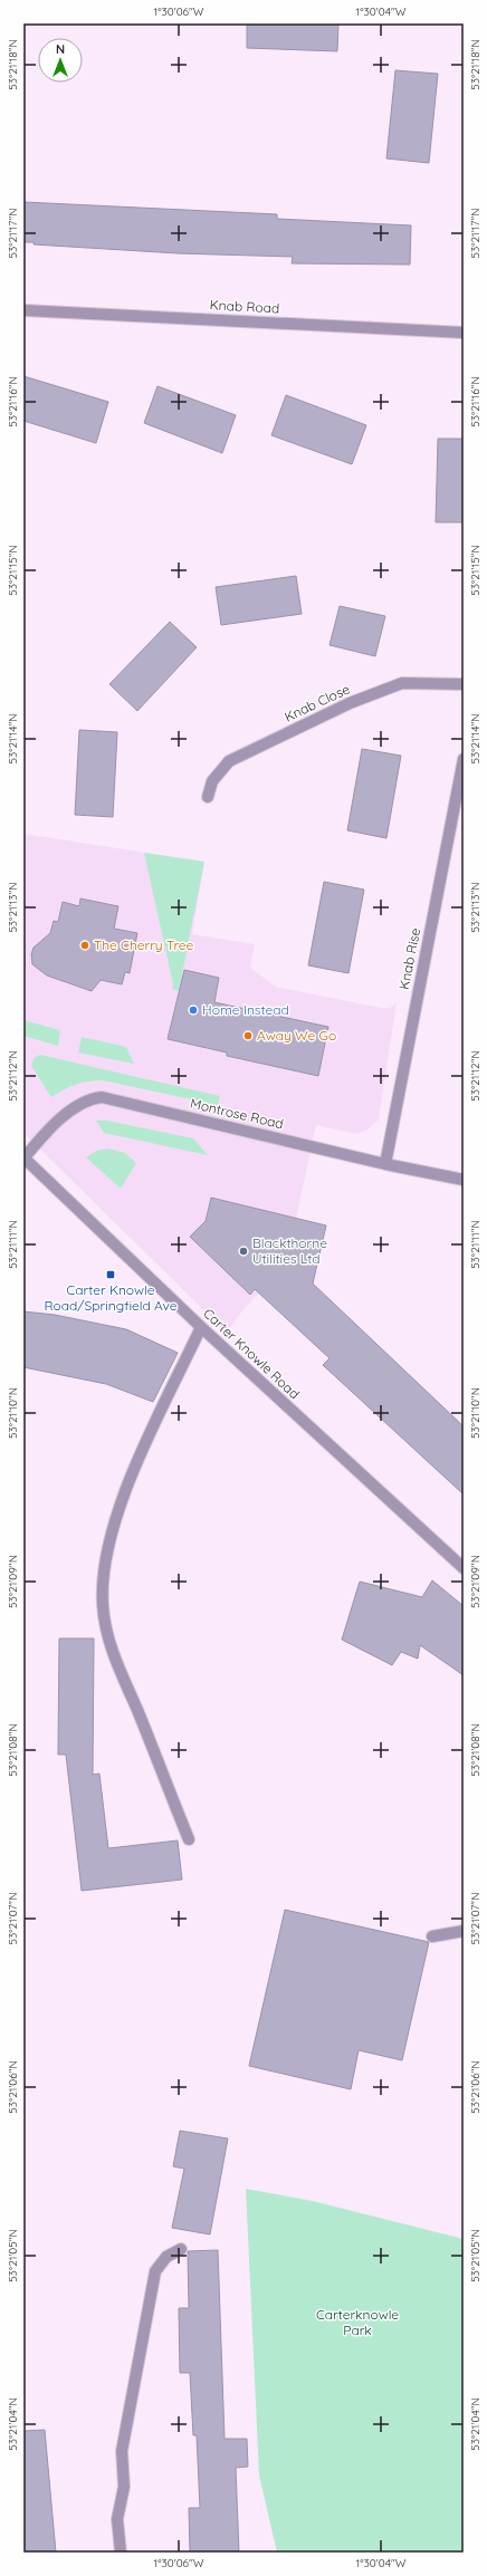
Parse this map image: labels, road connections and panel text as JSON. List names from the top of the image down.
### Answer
{
  "streets": {
    "street": [
      "Knab Road",
      "Knab Close",
      "Knab Rise",
      "Montrose Road",
      "Carter Knowle Road"
    ]
  },
  "crossings": [
    ["Knab Rise", "Montrose Road"],
    ["Montrose Road", "Carter Knowle Road"]
  ],
  "parks": ["Carterknowle Park"],
  "places": {
    "other": [
      "The Cherry Tree",
      "Home Instead",
      "Away We Go",
      "Blackthorne Utilities Ltd"
    ],
    "transit": ["Carter Knowle Road/Springfield Ave"]
  },
  "north": "top",
  "coordinates": [
    "1°30'06\"W",
    "1°30'04\"W",
    "53°21'18\"N",
    "53°21'17\"N",
    "53°21'16\"N",
    "53°21'15\"N",
    "53°21'14\"N",
    "53°21'13\"N",
    "53°21'12\"N",
    "53°21'11\"N",
    "53°21'10\"N",
    "53°21'09\"N",
    "53°21'08\"N",
    "53°21'07\"N",
    "53°21'06\"N",
    "53°21'05\"N",
    "53°21'04\"N"
  ]
}
